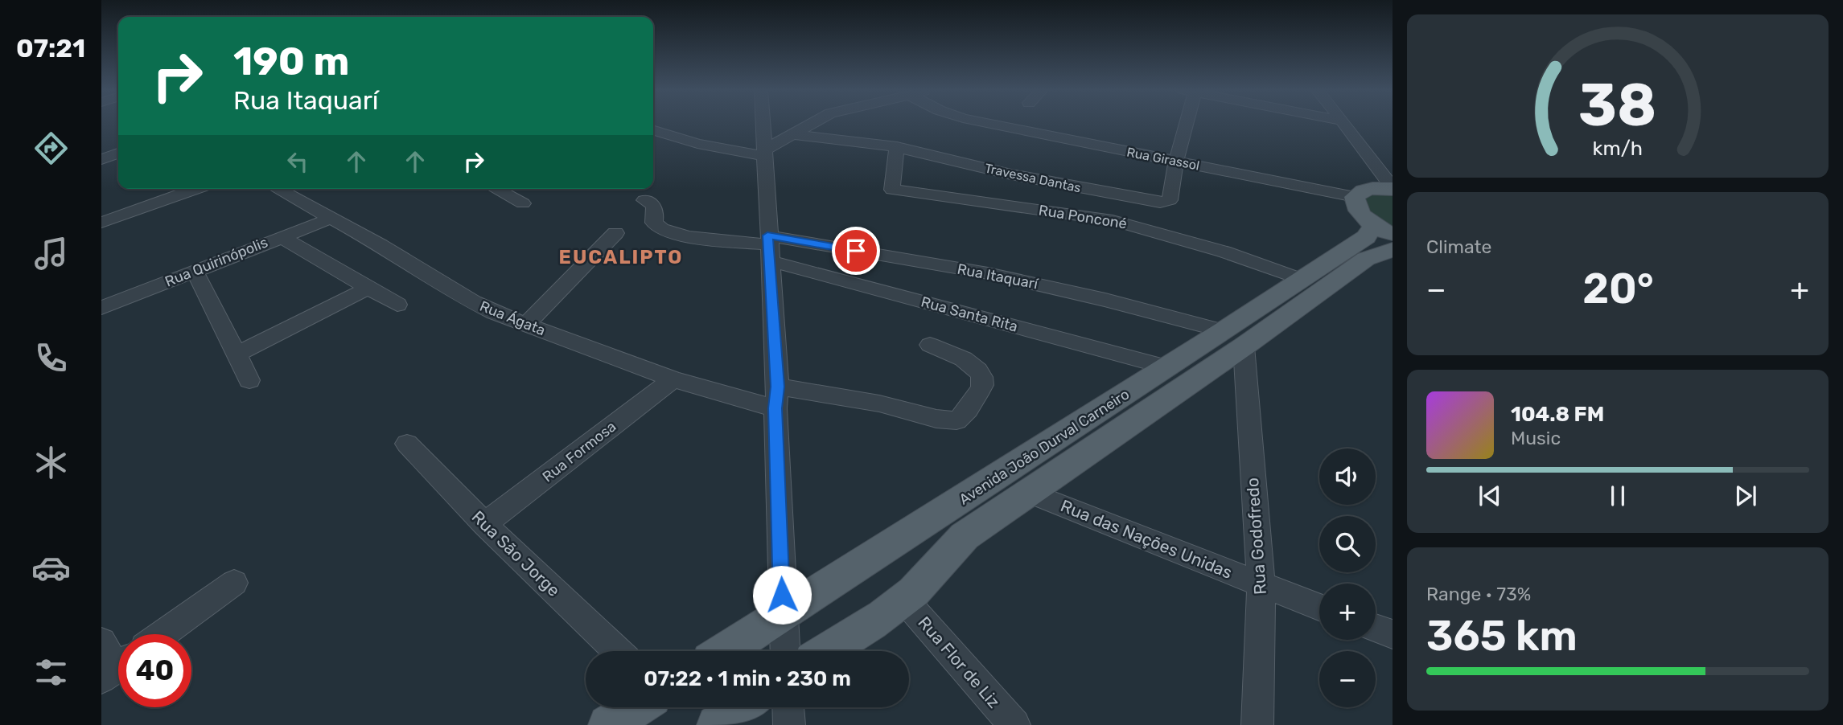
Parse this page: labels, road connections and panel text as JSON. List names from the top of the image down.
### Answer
{
  "streets": {
    "main road": ["Avenida João Durval Carneiro"],
    "street": [
      "Rua Girassol",
      "Travessa Dantas",
      "Rua Ponconé",
      "Rua Quirinópolis",
      "Rua Itaquarí",
      "Rua Santa Rita",
      "Rua Ágata",
      "Rua Formosa",
      "Rua Godofredo",
      "Rua das Nações Unidas",
      "Rua São Jorge",
      "Rua Flor de Liz"
    ]
  },
  "crossings": [
    ["Rua Girassol", "Travessa Dantas"],
    ["Travessa Dantas", "Rua Ponconé"],
    ["Rua Ponconé", "Avenida João Durval Carneiro"],
    ["Rua Quirinópolis", "Rua Ágata"],
    ["Rua Itaquarí", "Rua Santa Rita"],
    ["Rua Itaquarí", "Avenida João Durval Carneiro"],
    ["Rua Itaquarí", "Rua Godofredo"],
    ["Rua Santa Rita", "Avenida João Durval Carneiro"],
    ["Rua Ágata", "Rua Formosa"],
    ["Avenida João Durval Carneiro", "Rua Godofredo"],
    ["Avenida João Durval Carneiro", "Rua das Nações Unidas"],
    ["Avenida João Durval Carneiro", "Rua Flor de Liz"],
    ["Rua Formosa", "Rua São Jorge"],
    ["Rua Godofredo", "Rua das Nações Unidas"]
  ],
  "districts": ["EUCALIPTO"],
  "page": {
    "tabs": "07:21",
    "turn": ["190 m", "Rua Itaquarí"],
    "tile": [
      "Climate",
      ["Range · 73%", "365 km"]
    ],
    "heat": ["−", "20°", "+"],
    "song": ["104.8 FM", "Music"],
    "map_buttons": ["+", "−"],
    "limit": "40",
    "trip": "07:22 · 1 min · 230 m",
    "gauge": ["38", "km/h"]
  }
}
